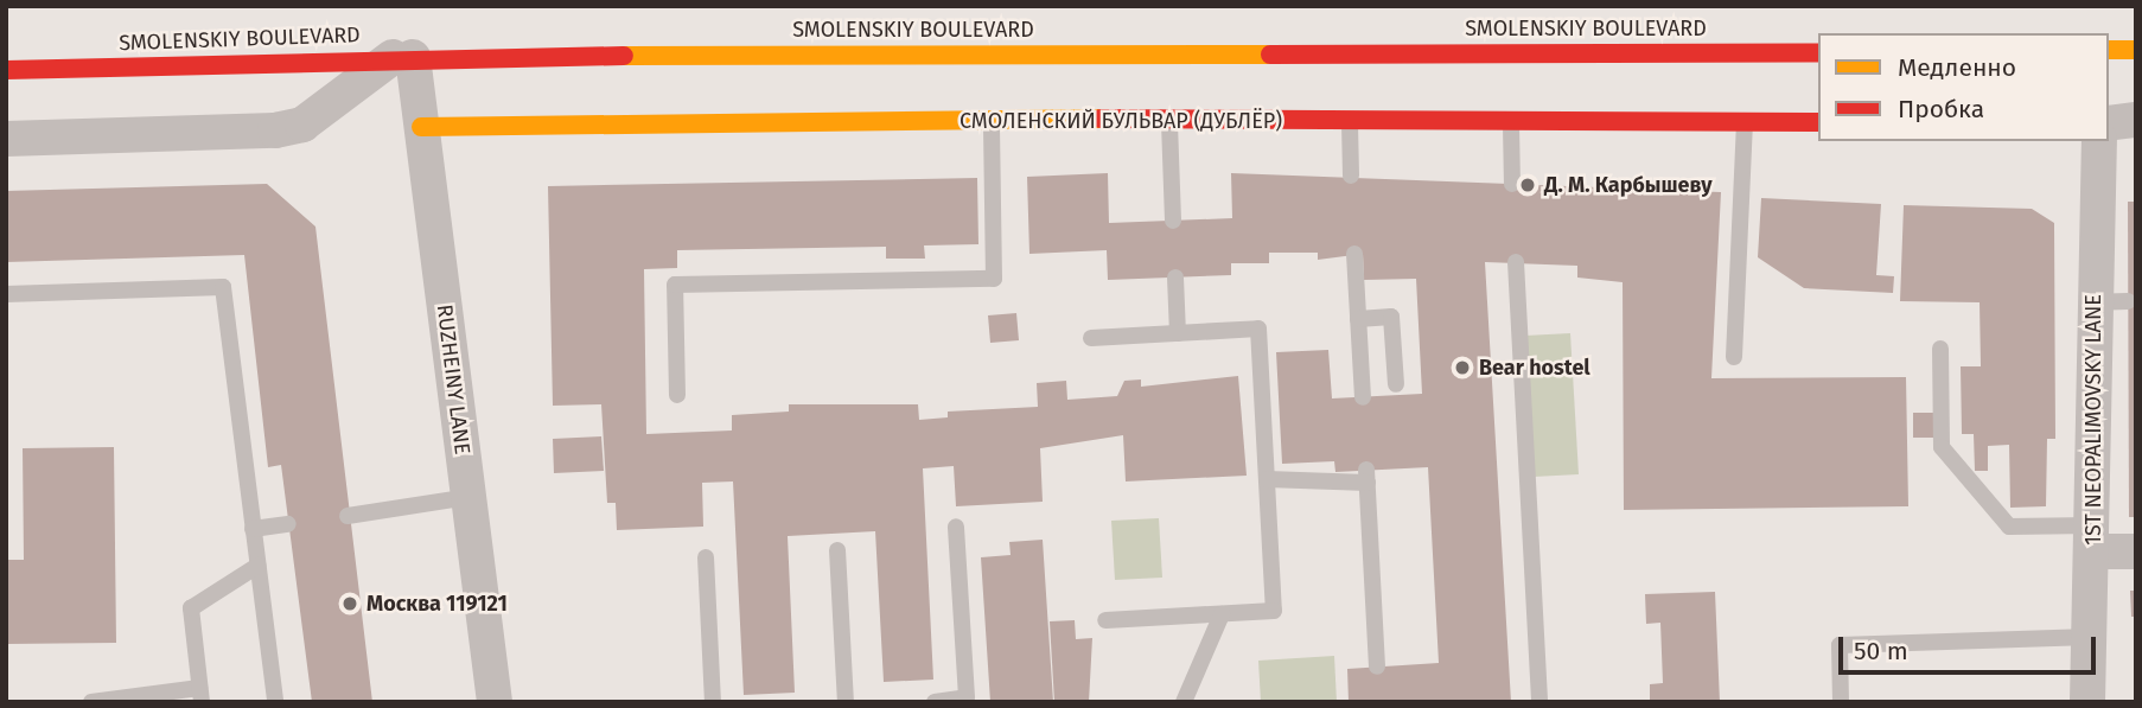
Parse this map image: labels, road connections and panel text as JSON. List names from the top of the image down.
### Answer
{
  "streets": {
    "main road": ["SMOLENSKIY BOULEVARD", "СМОЛЕНСКИЙ БУЛЬВАР (ДУБЛЁР)"],
    "street": ["RUZHEINY LANE", "1ST NEOPALIMOVSKY LANE"]
  },
  "crossings": [
    ["SMOLENSKIY BOULEVARD", "RUZHEINY LANE"],
    ["СМОЛЕНСКИЙ БУЛЬВАР (ДУБЛЁР)", "RUZHEINY LANE"]
  ],
  "places": ["Д. М. Карбышеву", "Bear hostel", "Москва 119121"],
  "legend": ["Медленно", "Пробка"],
  "scale_bar": "50 m"
}
